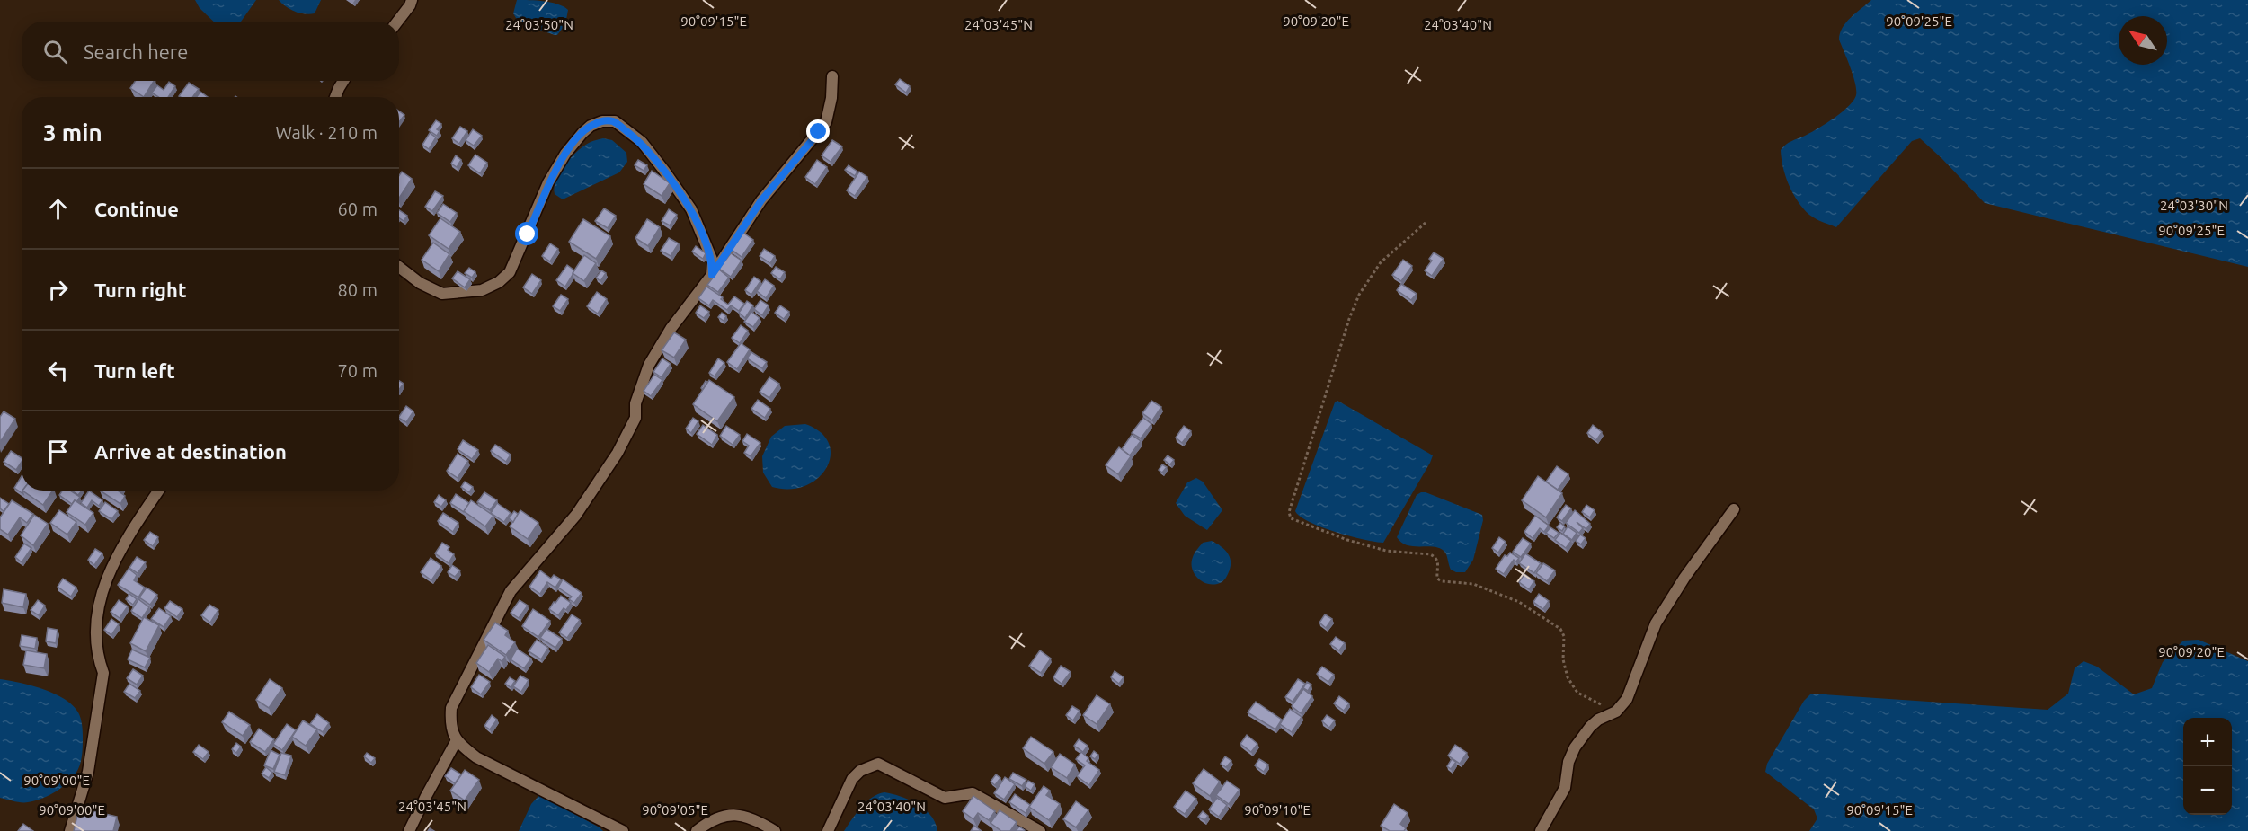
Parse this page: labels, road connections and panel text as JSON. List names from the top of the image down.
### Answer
{
  "north": "top left",
  "page": {
    "search": "Search here",
    "heading": ["3 min", "Walk · 210 m"],
    "list": [
      ["Continue", "60 m"],
      ["Turn right", "80 m"],
      ["Turn left", "70 m"],
      "Arrive at destination"
    ],
    "map_buttons": ["+", "−"]
  },
  "coordinates": [
    "90°09'15\"E",
    "90°09'20\"E",
    "90°09'25\"E",
    "24°03'50\"N",
    "24°03'45\"N",
    "24°03'40\"N",
    "24°03'30\"N",
    "90°09'00\"E",
    "90°09'05\"E",
    "90°09'10\"E"
  ]
}
